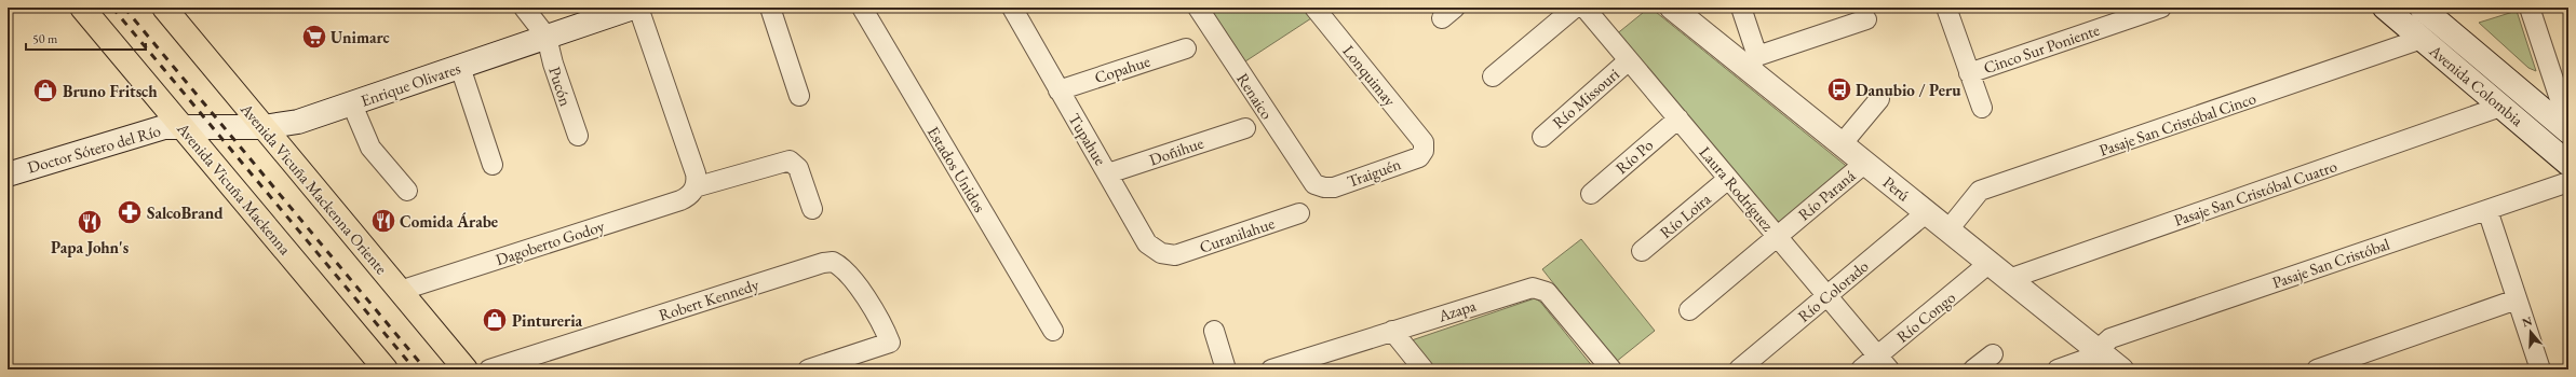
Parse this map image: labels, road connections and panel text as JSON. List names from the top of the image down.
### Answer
{
  "streets": {
    "main road": [
      "Enrique Olivares",
      "Avenida Colombia",
      "Doctor Sótero del Río",
      "Avenida Vicuña Mackenna",
      "Avenida Vicuña Mackenna Oriente",
      "Perú"
    ],
    "street": [
      "Cinco Sur Poniente",
      "Copahue",
      "Lonquimay",
      "Pucón",
      "Renaico",
      "Río Missouri",
      "Pasaje San Cristóbal Cinco",
      "Tupahue",
      "Doñihue",
      "Río Po",
      "Estados Unidos",
      "Traiguén",
      "Laura Rodríguez",
      "Pasaje San Cristóbal Cuatro",
      "Río Paraná",
      "Río Loira",
      "Curanilahue",
      "Dagoberto Godoy",
      "Pasaje San Cristóbal",
      "Río Colorado",
      "Robert Kennedy",
      "Azapa",
      "Río Congo"
    ]
  },
  "crossings": [
    ["Copahue", "Tupahue"],
    ["Lonquimay", "Traiguén"],
    ["Enrique Olivares", "Pucón"],
    ["Enrique Olivares", "Doctor Sótero del Río"],
    ["Enrique Olivares", "Avenida Vicuña Mackenna"],
    ["Enrique Olivares", "Avenida Vicuña Mackenna Oriente"],
    ["Avenida Colombia", "Pasaje San Cristóbal Cinco"],
    ["Avenida Colombia", "Pasaje San Cristóbal Cuatro"],
    ["Renaico", "Traiguén"],
    ["Río Missouri", "Laura Rodríguez"],
    ["Pasaje San Cristóbal Cinco", "Perú"],
    ["Tupahue", "Doñihue"],
    ["Tupahue", "Curanilahue"],
    ["Doctor Sótero del Río", "Avenida Vicuña Mackenna"],
    ["Río Po", "Laura Rodríguez"],
    ["Avenida Vicuña Mackenna Oriente", "Dagoberto Godoy"],
    ["Laura Rodríguez", "Río Paraná"],
    ["Laura Rodríguez", "Río Loira"],
    ["Laura Rodríguez", "Río Colorado"],
    ["Laura Rodríguez", "Río Congo"],
    ["Perú", "Pasaje San Cristóbal Cuatro"],
    ["Perú", "Río Paraná"],
    ["Perú", "Pasaje San Cristóbal"],
    ["Perú", "Río Colorado"],
    ["Perú", "Río Congo"]
  ],
  "places": {
    "supermarket": ["Unimarc"],
    "bus stop": ["Danubio / Peru"],
    "shop": ["Bruno Fritsch", "Pintureria"],
    "pharmacy": ["SalcoBrand"],
    "restaurant": ["Comida Árabe", "Papa John's"]
  },
  "scale_bar": "50 m",
  "north": "top"
}
